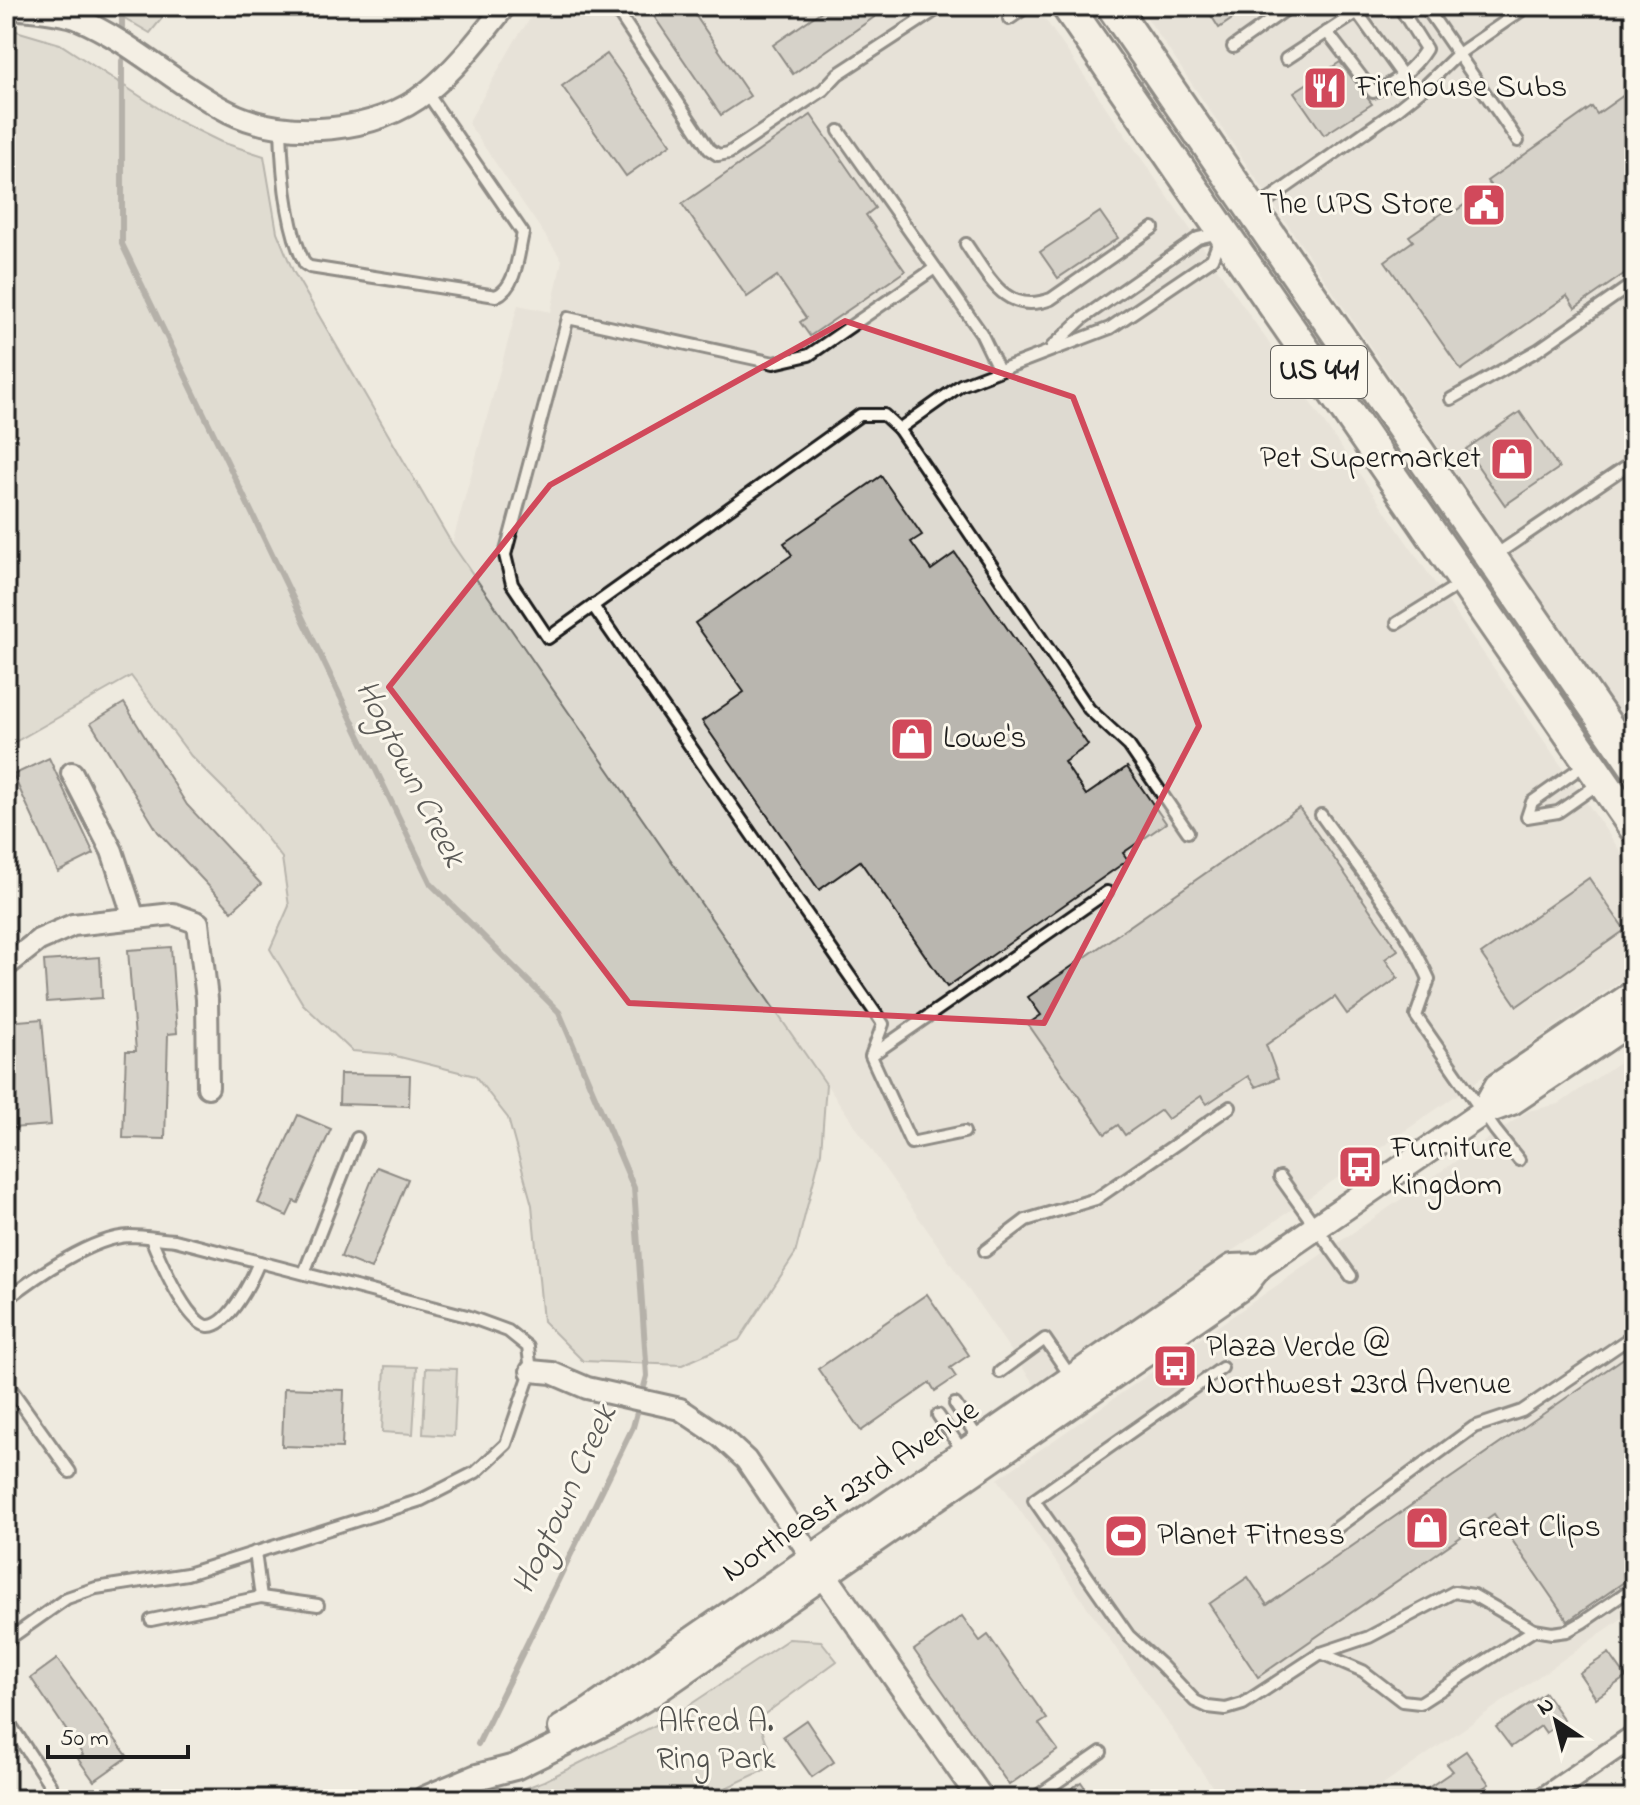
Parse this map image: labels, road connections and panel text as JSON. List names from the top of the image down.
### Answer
{
  "streets": {
    "main road": ["US 441"],
    "street": ["Northeast 23rd Avenue"]
  },
  "water": ["Hogtown Creek"],
  "parks": ["Alfred A. Ring Park"],
  "places": {
    "restaurant": ["Firehouse Subs"],
    "public building": ["The UPS Store"],
    "shop": ["Pet Supermarket", "Lowe's", "Great Clips"],
    "bus stop": ["Furniture Kingdom", "Plaza Verde @ Northwest 23rd Avenue"],
    "sports": ["Planet Fitness"]
  },
  "scale_bar": "50 m",
  "north": "top left"
}
